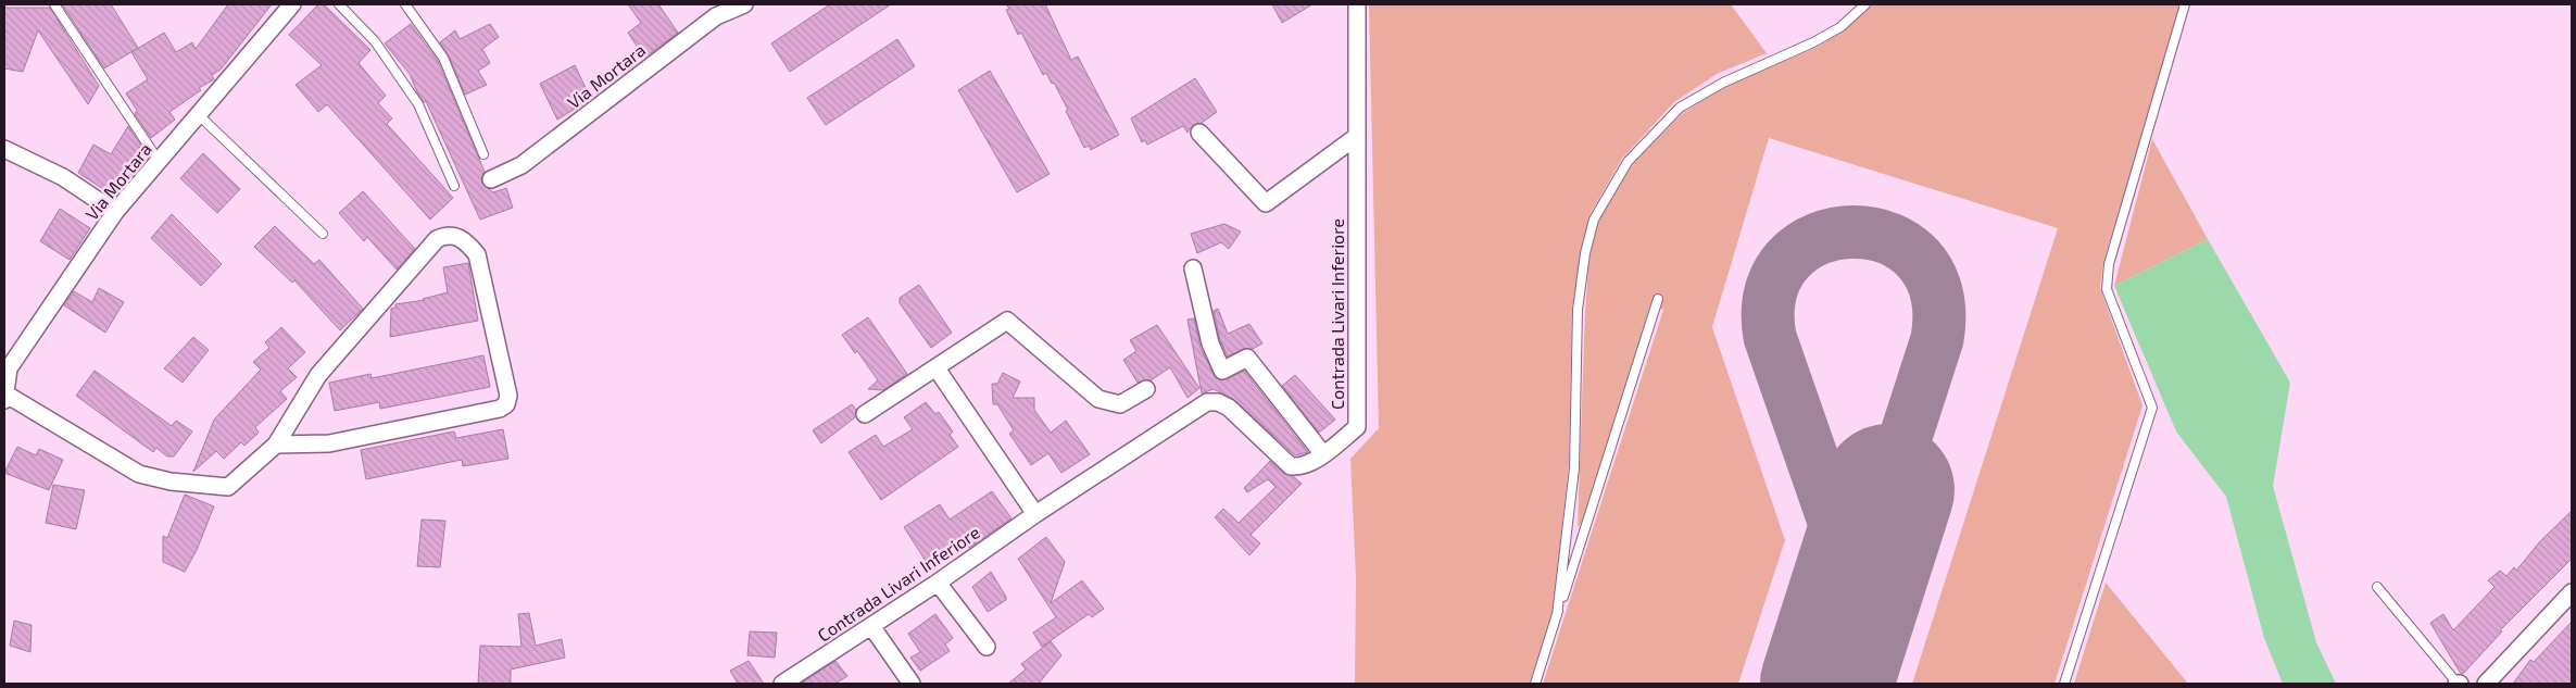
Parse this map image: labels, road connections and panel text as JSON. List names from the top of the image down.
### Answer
{
  "streets": {
    "street": ["Via Mortara", "Contrada Livari Inferiore"]
  }
}
